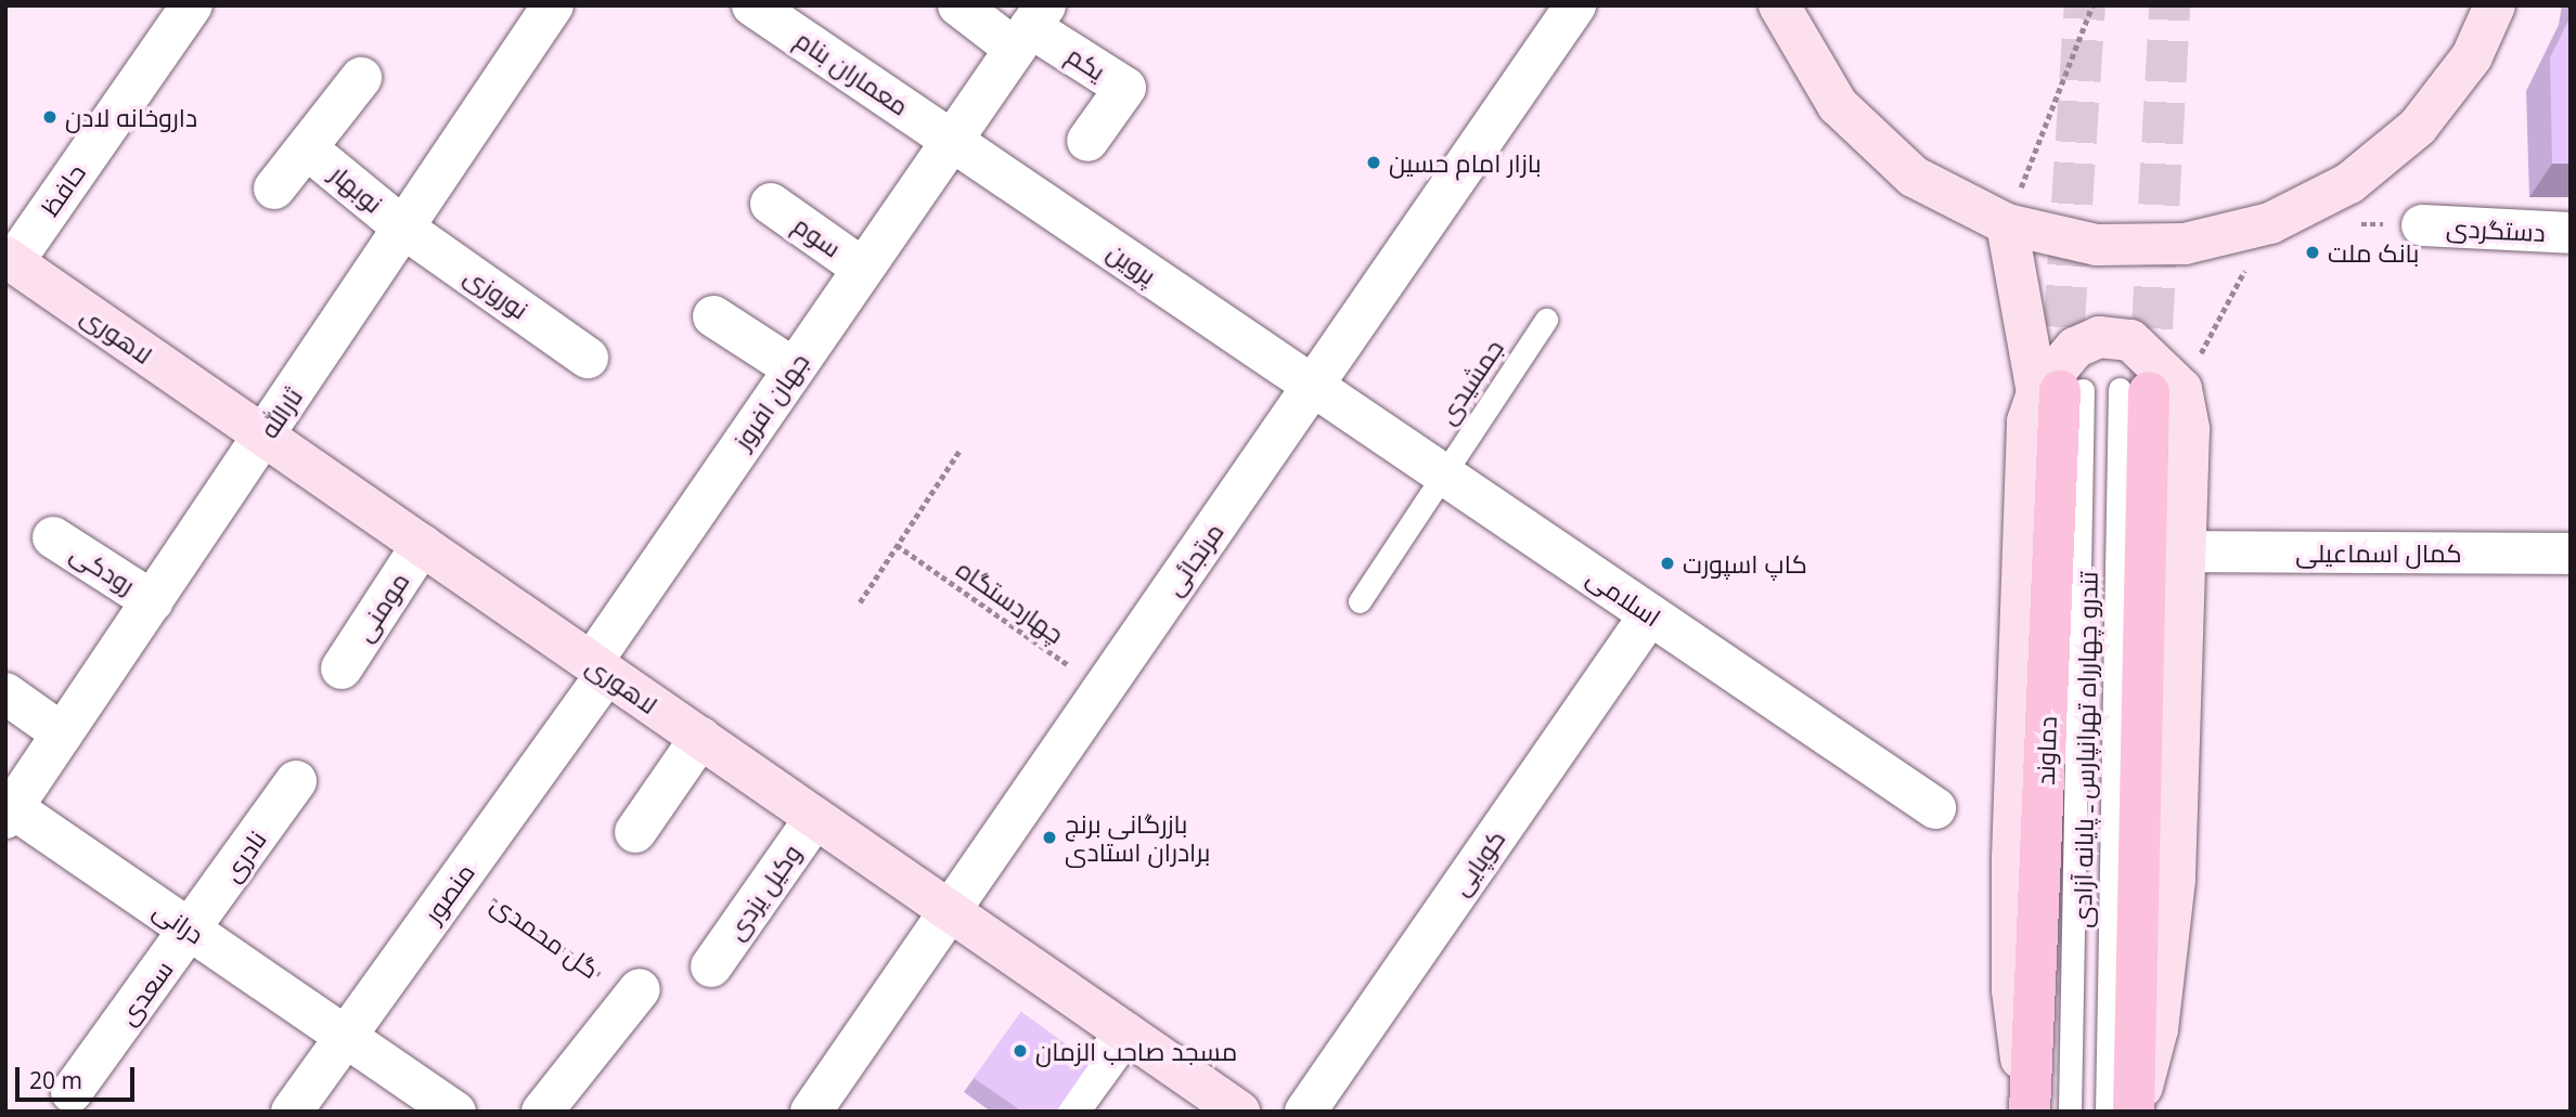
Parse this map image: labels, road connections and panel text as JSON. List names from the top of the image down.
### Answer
{
  "streets": {
    "main road": ["لاهوری", "دماوند"],
    "street": [
      "یکم",
      "معماران بنام",
      "نوبهار",
      "حافظ",
      "دستگردی",
      "سوم",
      "پروین",
      "نوروزی",
      "جهان افروز",
      "ثارالله",
      "کمال اسماعیلی",
      "مرتجائی",
      "رودکی",
      "اسلامی",
      "مومنی",
      "نادری",
      "کوپایی",
      "وکیل یزدی",
      "منصور",
      "درانی",
      "سعدی"
    ],
    "lane": ["جمشیدی", "تندرو چهارراه تهرانپارس ـ پایانه آزادی"],
    "path": ["چهاردستگاه", "گل محمدی"]
  },
  "crossings": [
    ["یکم", "جهان افروز"],
    ["معماران بنام", "پروین"],
    ["معماران بنام", "جهان افروز"],
    ["نوبهار", "نوروزی"],
    ["نوبهار", "ثارالله"],
    ["حافظ", "لاهوری"],
    ["سوم", "جهان افروز"],
    ["پروین", "جهان افروز"],
    ["پروین", "مرتجائی"],
    ["پروین", "اسلامی"],
    ["نوروزی", "ثارالله"],
    ["لاهوری", "جهان افروز"],
    ["لاهوری", "ثارالله"],
    ["لاهوری", "مرتجائی"],
    ["لاهوری", "مومنی"],
    ["لاهوری", "وکیل یزدی"],
    ["لاهوری", "منصور"],
    ["جمشیدی", "اسلامی"],
    ["جهان افروز", "منصور"],
    ["ثارالله", "رودکی"],
    ["ثارالله", "درانی"],
    ["مرتجائی", "اسلامی"],
    ["مرتجائی", "چهاردستگاه"],
    ["اسلامی", "کوپایی"],
    ["نادری", "درانی"],
    ["نادری", "سعدی"],
    ["منصور", "درانی"],
    ["منصور", "گل محمدی"],
    ["درانی", "سعدی"]
  ],
  "places": [
    "داروخانه لادن",
    "بازار امام حسین",
    "بانک ملت",
    "کاپ اسپورت",
    "بازرگانی برنج برادران استادی",
    "مسجد صاحب الزمان"
  ],
  "scale_bar": "20 m"
}
